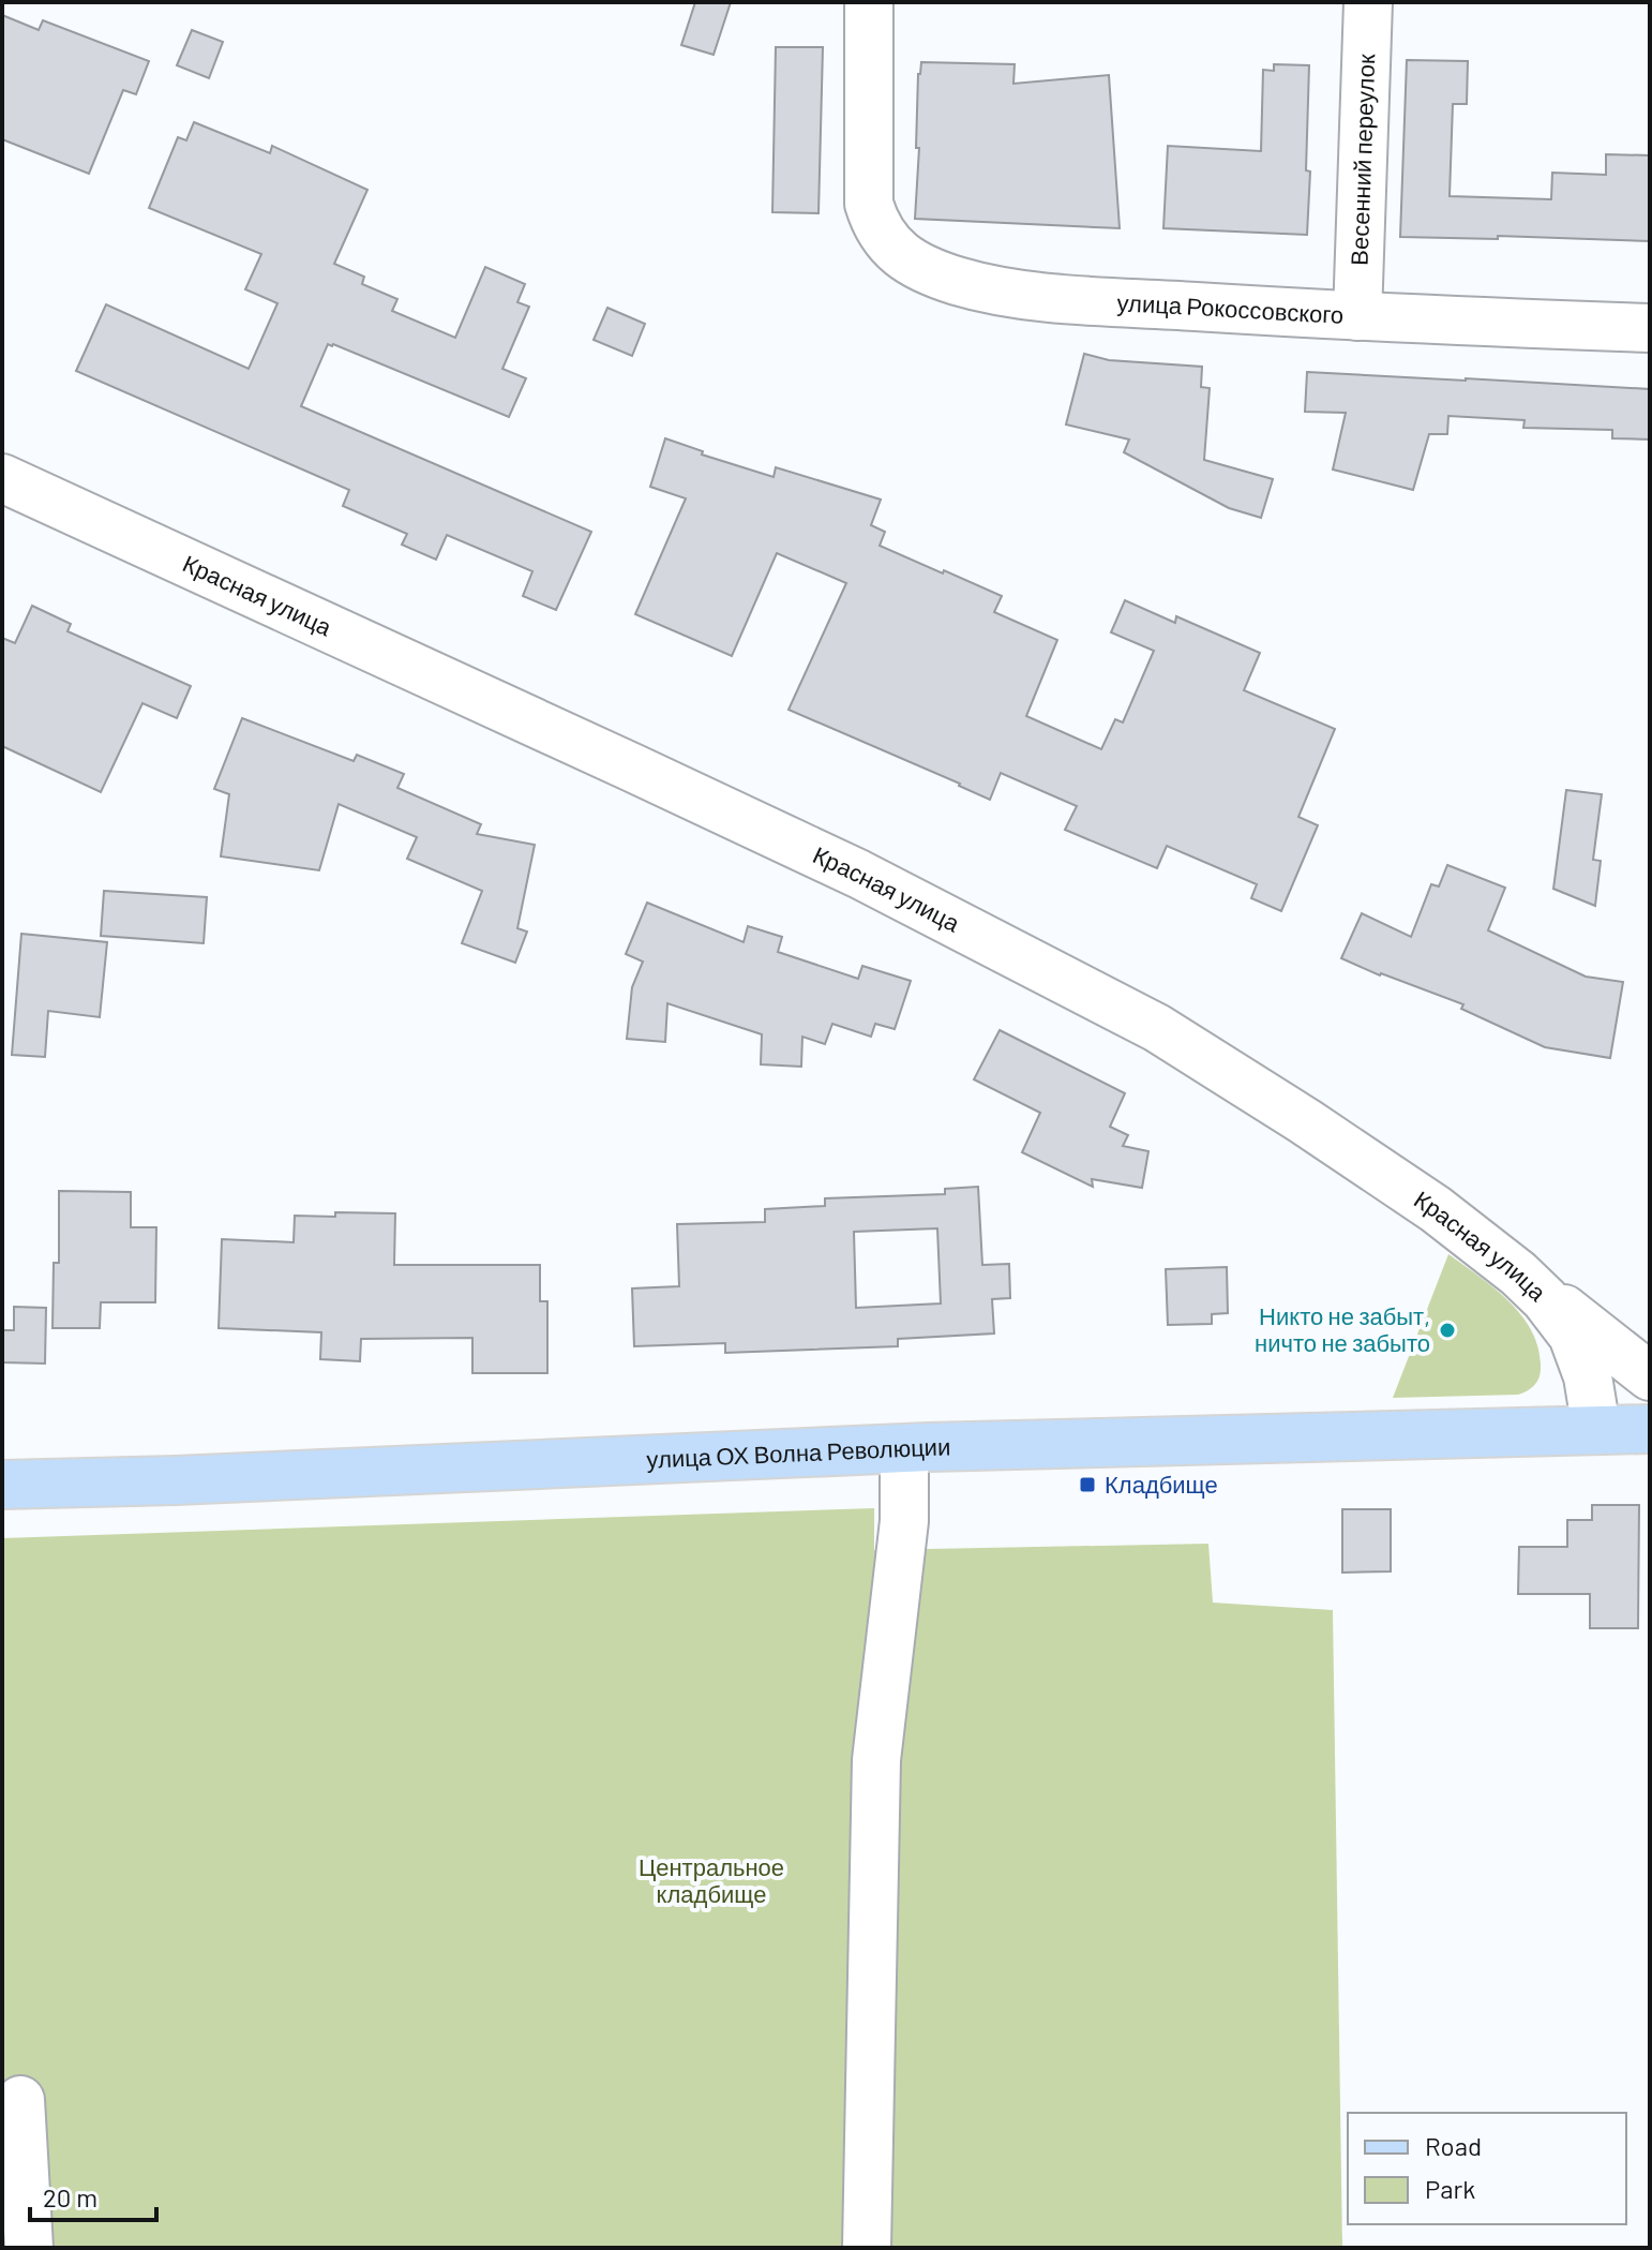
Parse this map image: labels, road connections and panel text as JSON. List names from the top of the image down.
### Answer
{
  "streets": {
    "main road": ["улица ОХ Волна Революции"],
    "street": ["Весенний переулок", "улица Рокоссовского", "Красная улица"]
  },
  "crossings": [
    ["Весенний переулок", "улица Рокоссовского"],
    ["Красная улица", "улица ОХ Волна Революции"]
  ],
  "parks": ["Центральное кладбище"],
  "places": {
    "other": ["Никто не забыт, ничто не забыто"],
    "transit": ["Кладбище"]
  },
  "legend": ["Road", "Park"],
  "scale_bar": "20 m"
}
